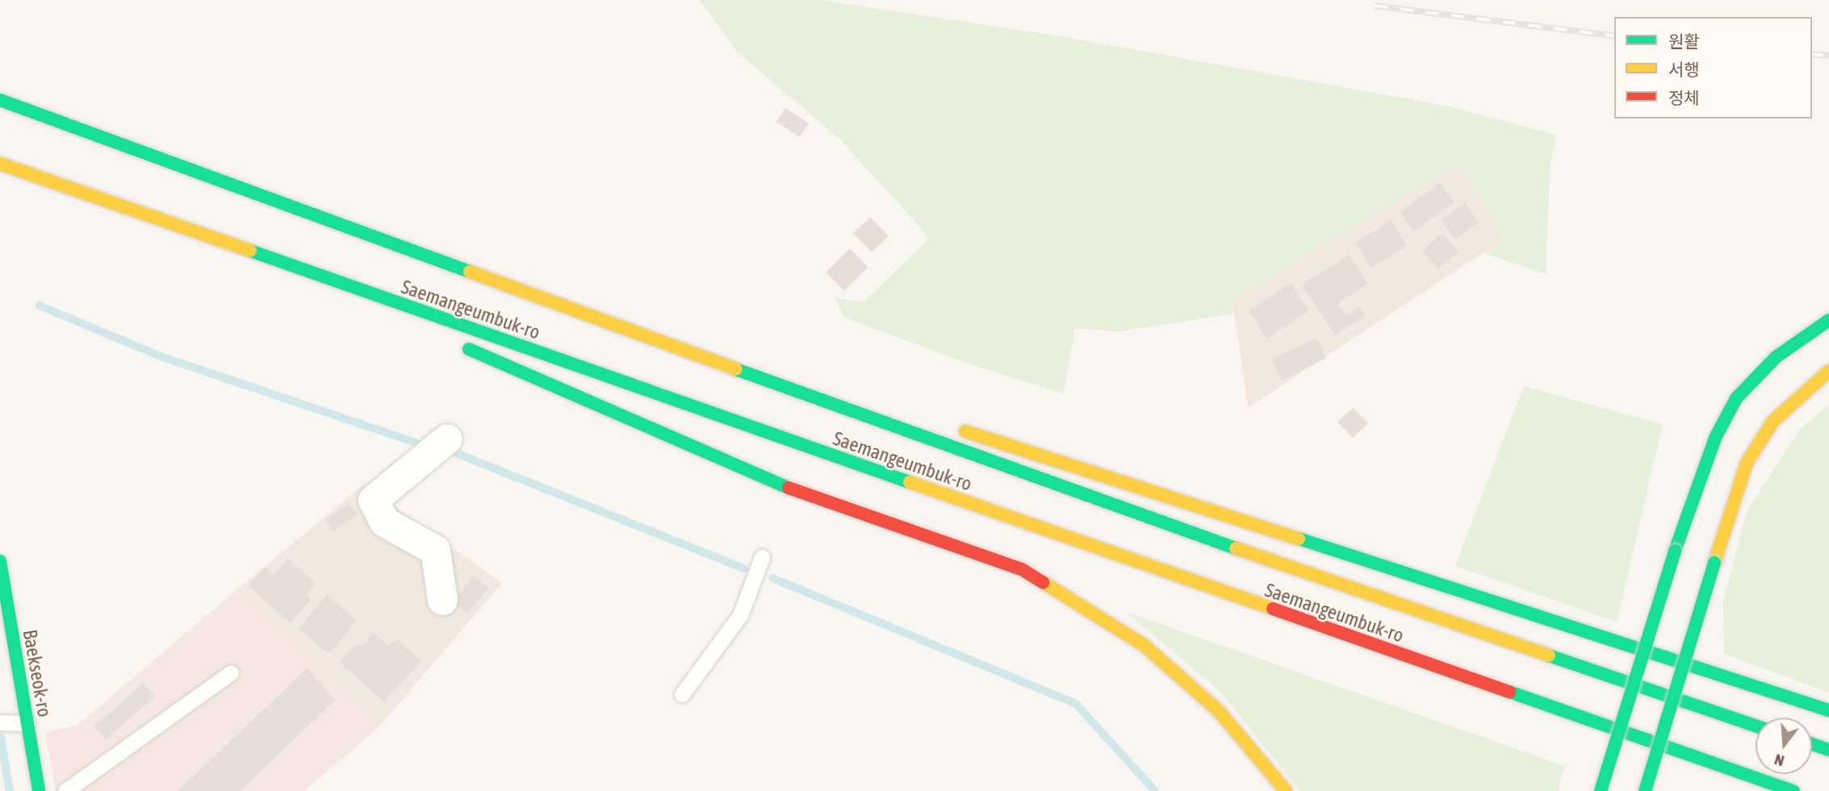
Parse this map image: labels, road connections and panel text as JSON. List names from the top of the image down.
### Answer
{
  "streets": {
    "main road": ["Saemangeumbuk-ro", "Baekseok-ro"]
  },
  "legend": ["원활", "서행", "정체"],
  "north": "bottom"
}
